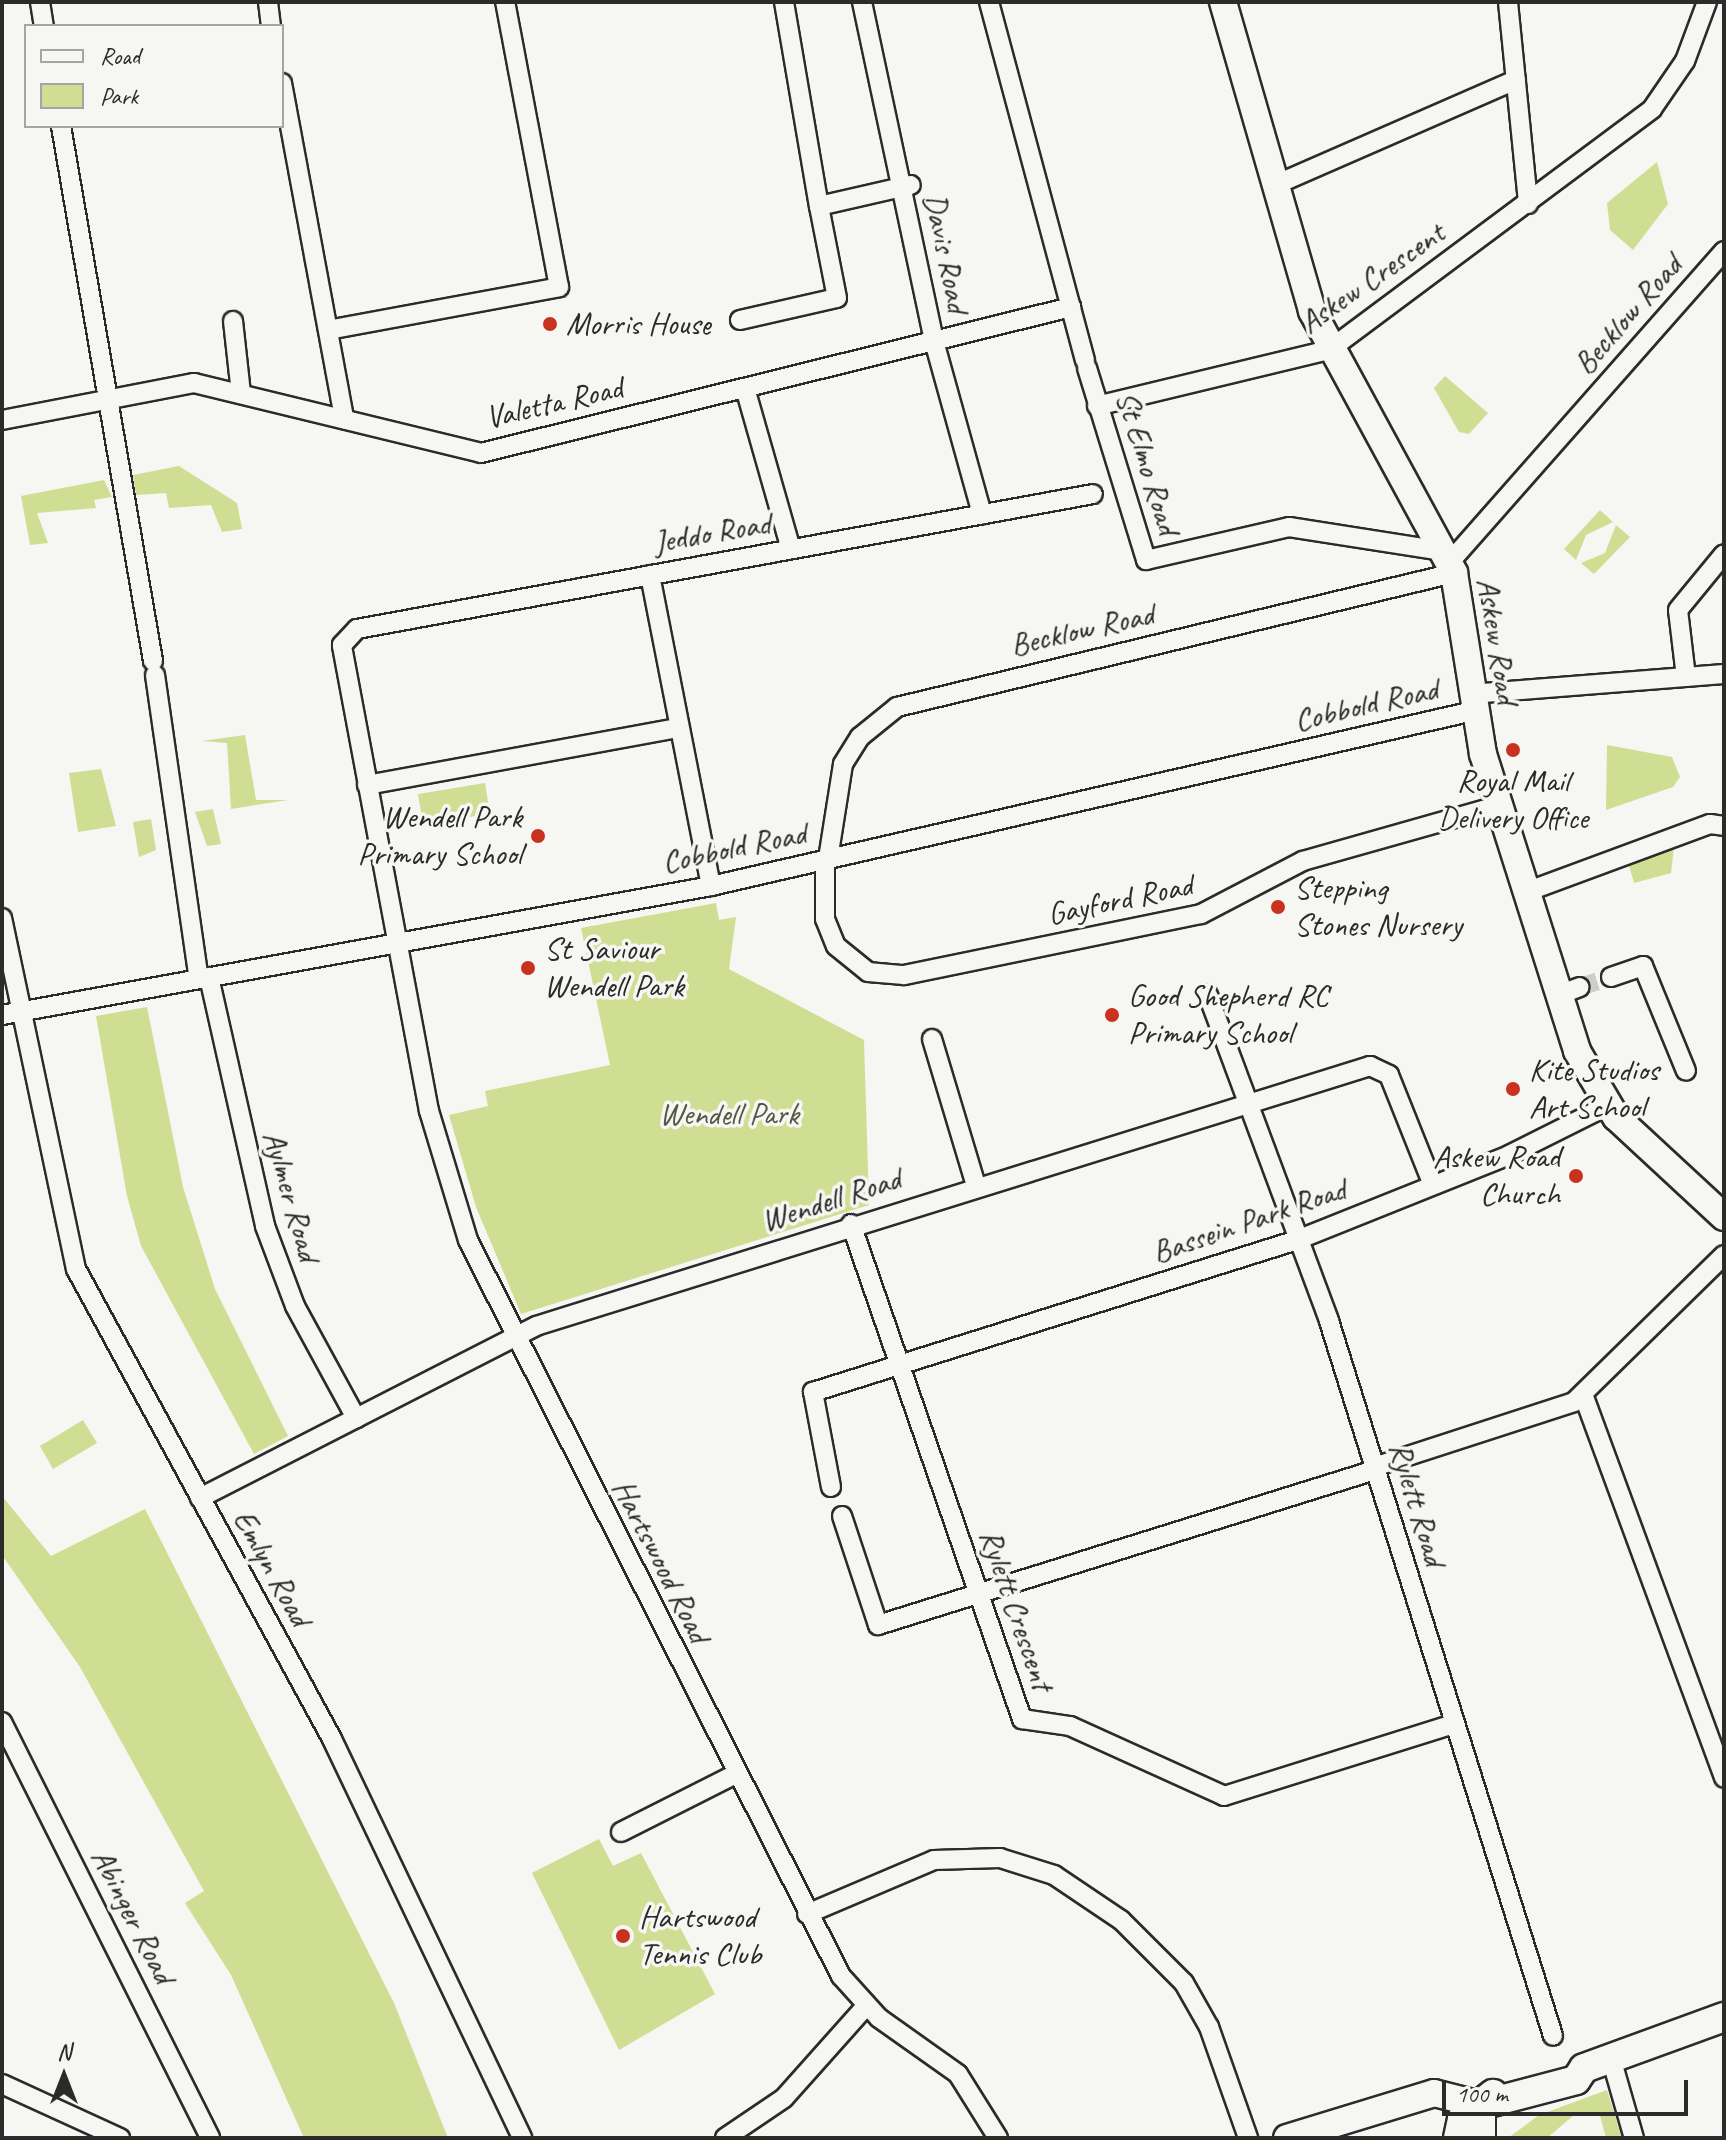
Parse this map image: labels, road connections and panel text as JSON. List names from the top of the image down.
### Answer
{
  "streets": {
    "main road": ["Askew Road"],
    "street": [
      "Davis Road",
      "Askew Crescent",
      "Becklow Road",
      "Valetta Road",
      "St Elmo Road",
      "Jeddo Road",
      "Cobbold Road",
      "Gayford Road",
      "Aylmer Road",
      "Wendell Road",
      "Bassein Park Road",
      "Rylett Road",
      "Hartswood Road",
      "Emlyn Road",
      "Rylett Crescent",
      "Abinger Road"
    ]
  },
  "crossings": [
    ["Davis Road", "Valetta Road"],
    ["Davis Road", "Jeddo Road"],
    ["Askew Crescent", "St Elmo Road"],
    ["Askew Crescent", "Askew Road"],
    ["Becklow Road", "St Elmo Road"],
    ["Becklow Road", "Askew Road"],
    ["Becklow Road", "Cobbold Road"],
    ["Becklow Road", "Gayford Road"],
    ["Valetta Road", "St Elmo Road"],
    ["Valetta Road", "Aylmer Road"],
    ["St Elmo Road", "Askew Road"],
    ["Jeddo Road", "Hartswood Road"],
    ["Askew Road", "Cobbold Road"],
    ["Askew Road", "Gayford Road"],
    ["Askew Road", "Bassein Park Road"],
    ["Cobbold Road", "Gayford Road"],
    ["Cobbold Road", "Aylmer Road"],
    ["Cobbold Road", "Hartswood Road"],
    ["Cobbold Road", "Emlyn Road"],
    ["Aylmer Road", "Wendell Road"],
    ["Wendell Road", "Bassein Park Road"],
    ["Wendell Road", "Rylett Road"],
    ["Wendell Road", "Hartswood Road"],
    ["Wendell Road", "Emlyn Road"],
    ["Wendell Road", "Rylett Crescent"],
    ["Bassein Park Road", "Rylett Road"],
    ["Bassein Park Road", "Rylett Crescent"],
    ["Rylett Road", "Rylett Crescent"]
  ],
  "parks": ["Wendell Park"],
  "places": [
    "Morris House",
    "Royal Mail Delivery Office",
    "Wendell Park Primary School",
    "Stepping Stones Nursery",
    "St Saviour Wendell Park",
    "Good Shepherd RC Primary School",
    "Kite Studios Art School",
    "Askew Road Church",
    "Hartswood Tennis Club"
  ],
  "legend": ["Road", "Park"],
  "scale_bar": "100 m",
  "north": "top"
}
